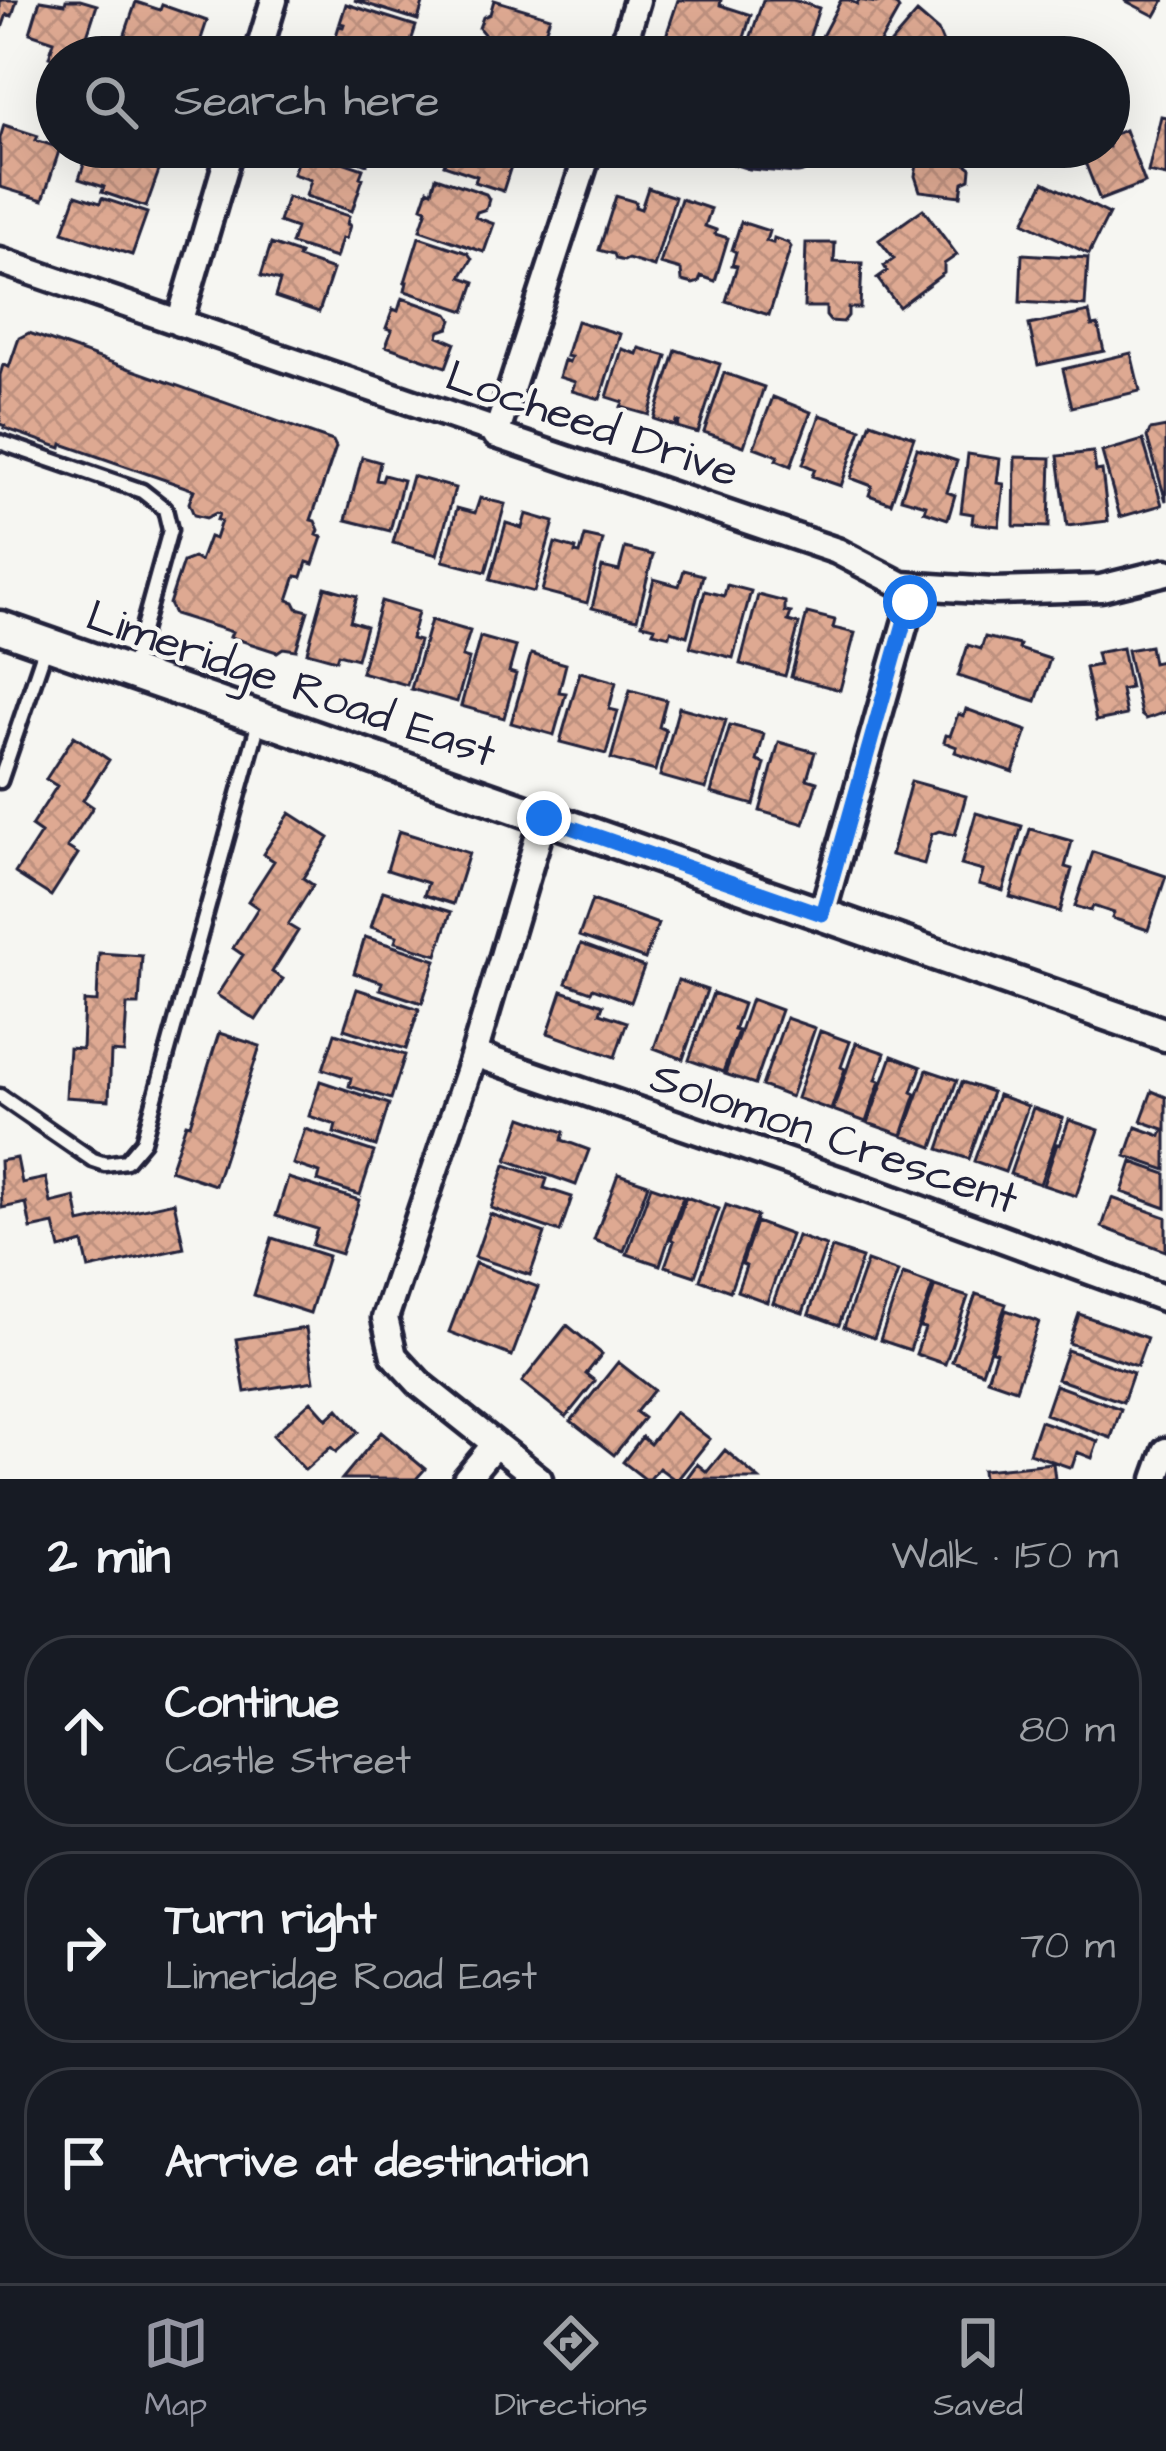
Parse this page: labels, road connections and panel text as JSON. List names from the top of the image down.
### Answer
{
  "streets": {
    "street": ["Locheed Drive", "Limeridge Road East", "Solomon Crescent"]
  },
  "page": {
    "search": "Search here",
    "heading": ["2 min", "Walk · 150 m"],
    "list": [
      ["Continue", "Castle Street", "80 m"],
      ["Turn right", "Limeridge Road East", "70 m"],
      "Arrive at destination"
    ],
    "nav": ["Map", "Directions", "Saved"]
  }
}
